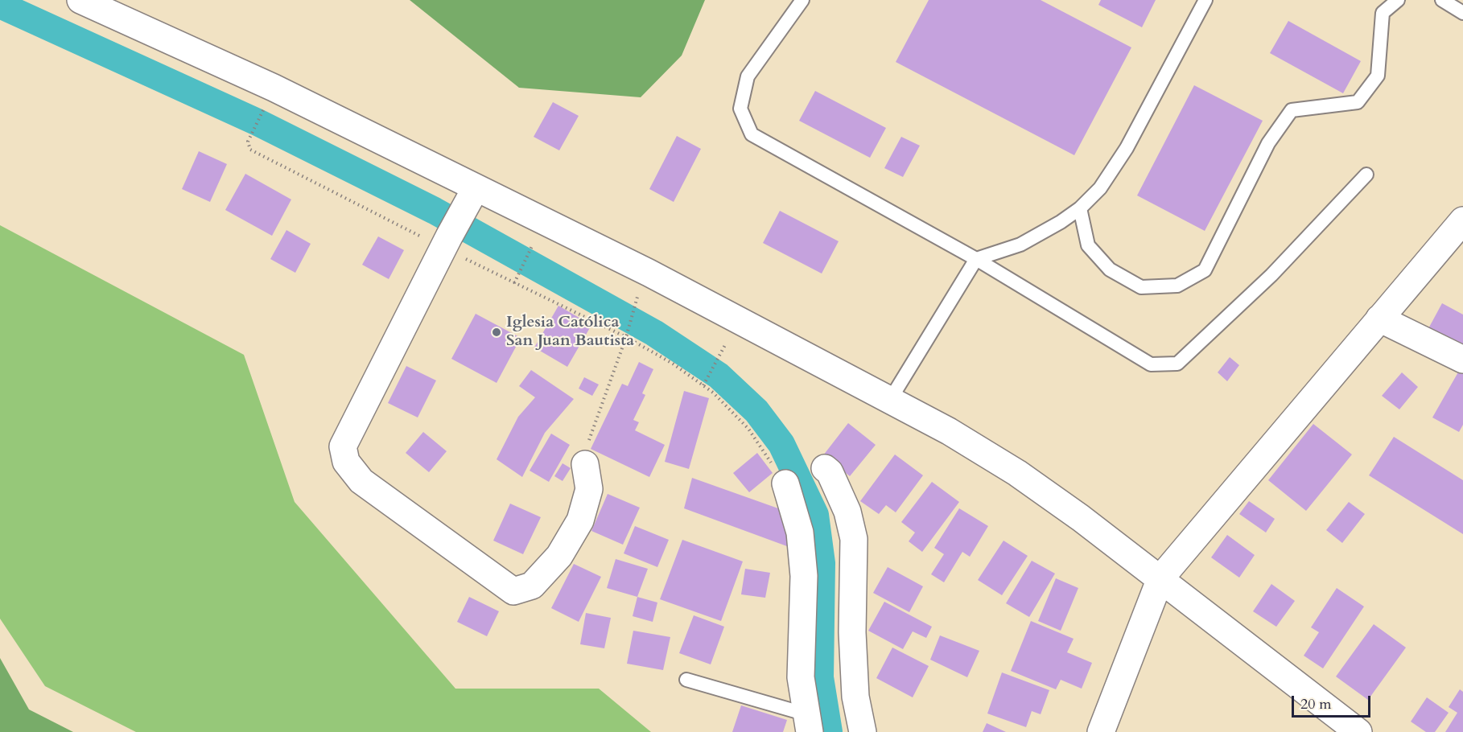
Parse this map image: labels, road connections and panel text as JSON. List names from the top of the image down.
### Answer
{
  "places": ["Iglesia Católica San Juan Bautista"],
  "scale_bar": "20 m"
}
